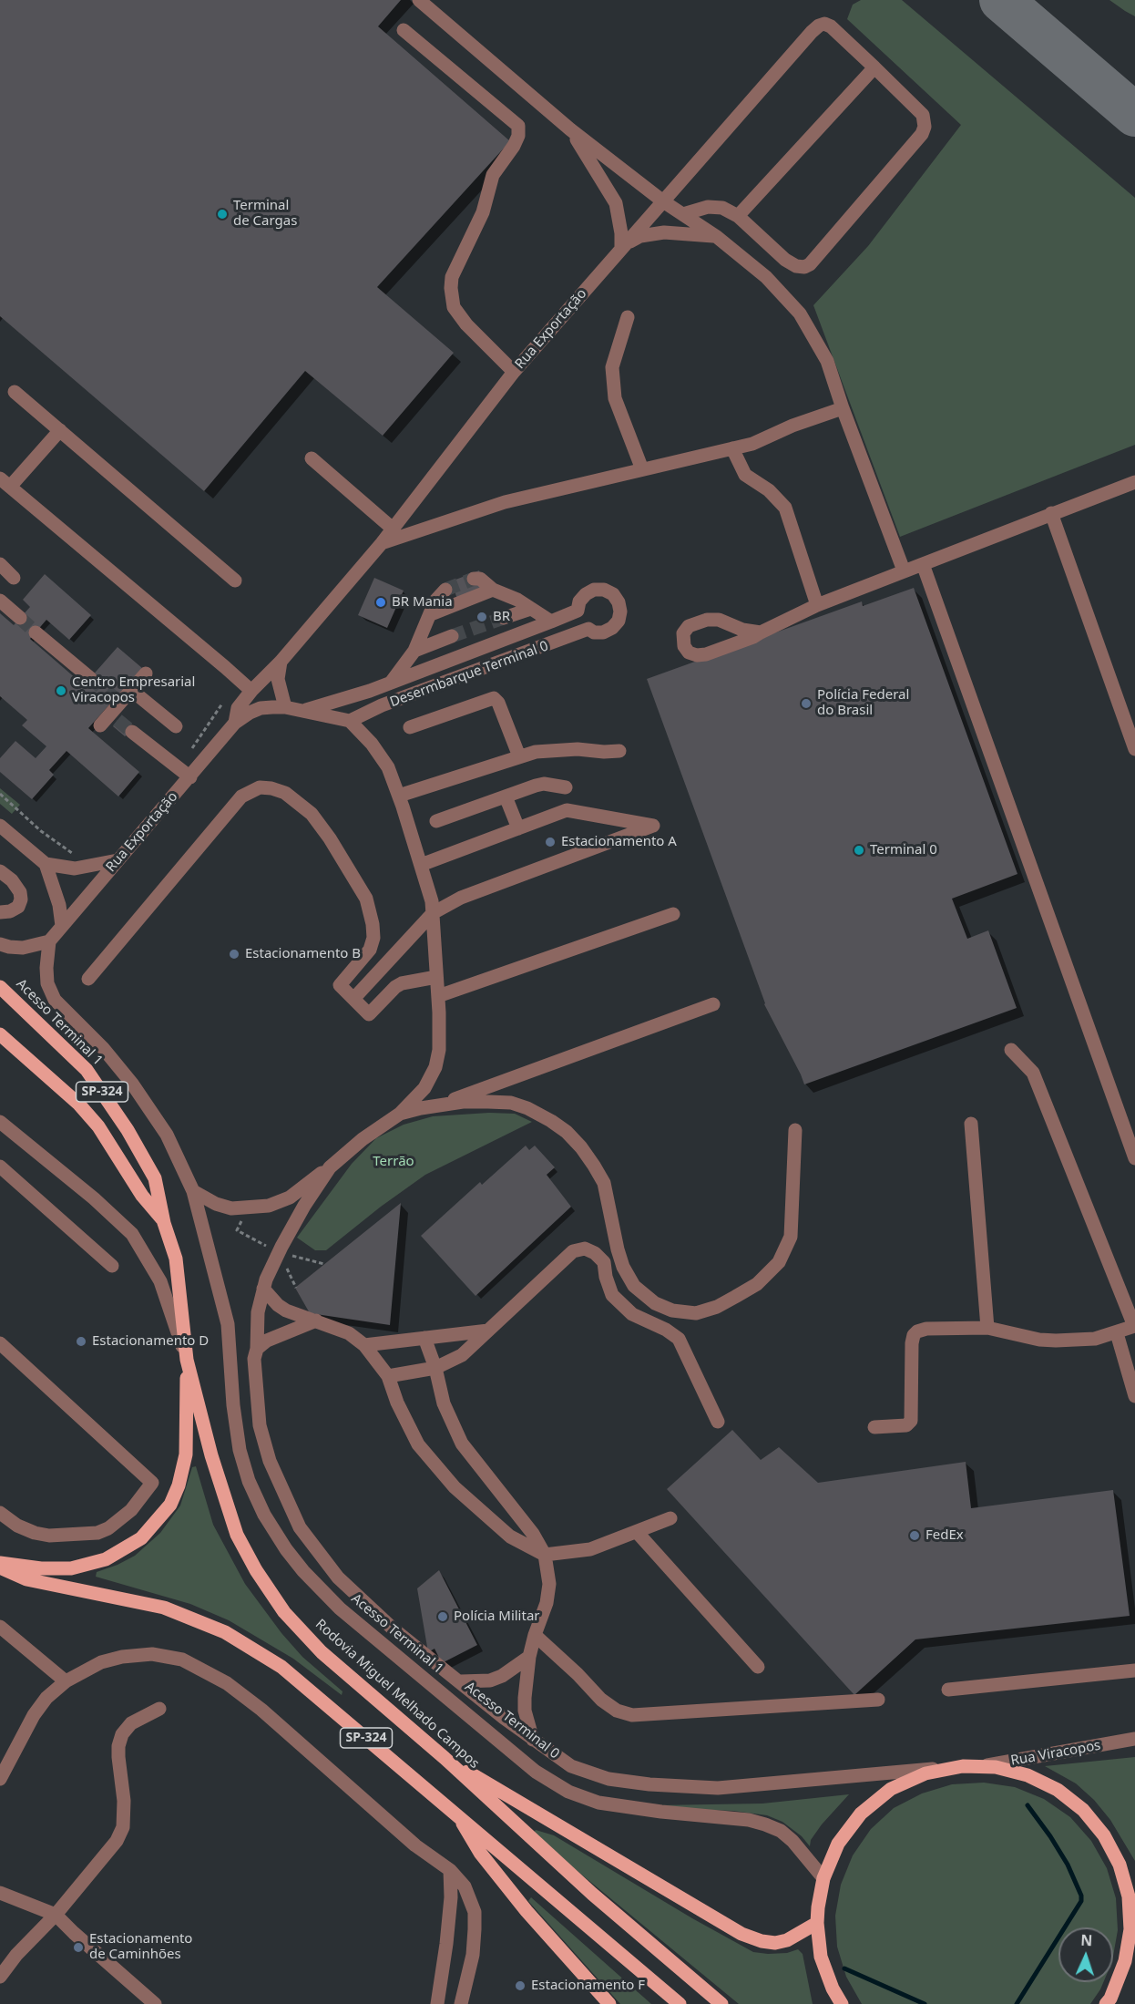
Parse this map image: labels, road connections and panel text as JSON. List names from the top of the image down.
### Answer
{
  "streets": {
    "main road": ["Acesso Terminal 1", "SP-324", "Rodovia Miguel Melhado Campos"],
    "street": [
      "Rua Exportação",
      "Desermbarque Terminal 0",
      "Acesso Terminal 0",
      "Rua Viracopos"
    ]
  },
  "crossings": [
    ["Rua Exportação", "Acesso Terminal 1"],
    ["Acesso Terminal 1", "Rodovia Miguel Melhado Campos"],
    ["Acesso Terminal 0", "Rua Viracopos"]
  ],
  "parks": ["Terrão"],
  "places": [
    "Terminal de Cargas",
    "BR Mania",
    "BR",
    "Centro Empresarial Viracopos",
    "Polícia Federal do Brasil",
    "Estacionamento A",
    "Terminal 0",
    "Estacionamento B",
    "Estacionamento D",
    "FedEx",
    "Polícia Militar",
    "Estacionamento de Caminhões",
    "Estacionamento F"
  ],
  "north": "top"
}
